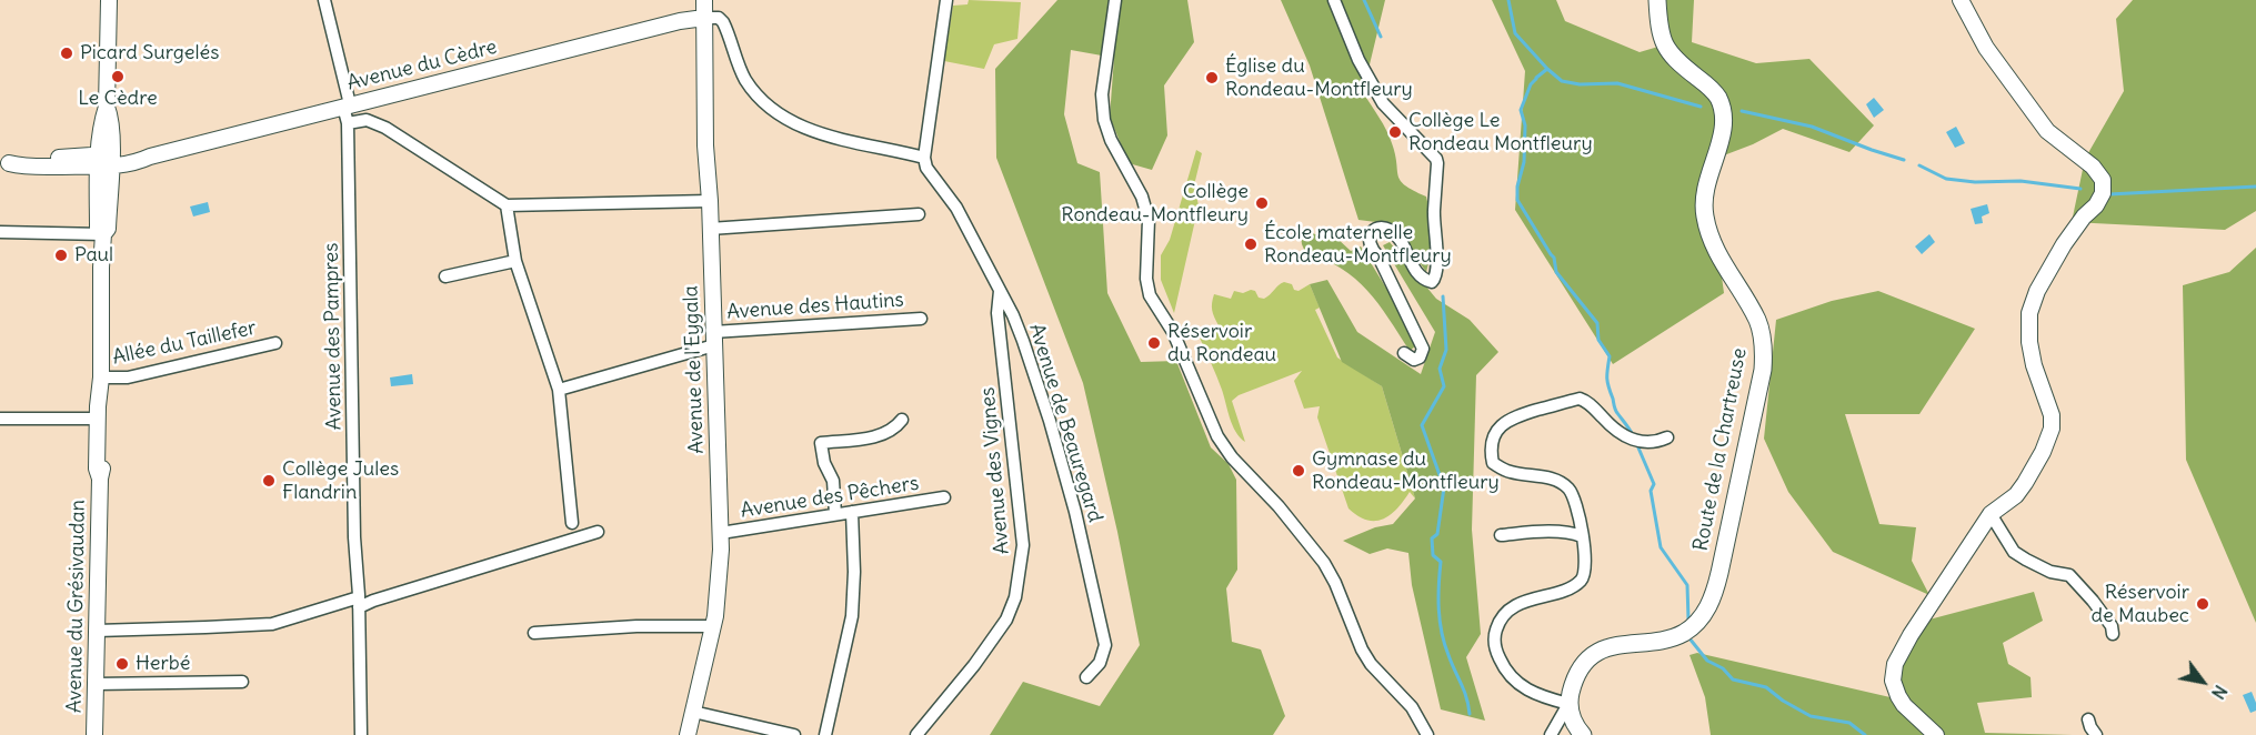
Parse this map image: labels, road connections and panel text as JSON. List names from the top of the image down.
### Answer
{
  "streets": {
    "main road": ["Route de la Chartreuse"],
    "street": [
      "Avenue du Cèdre",
      "Avenue des Hautins",
      "Avenue des Pampres",
      "Allée du Taillefer",
      "Avenue de l'Eygala",
      "Avenue de Beauregard",
      "Avenue des Vignes",
      "Avenue des Pêchers",
      "Avenue du Grésivaudan"
    ]
  },
  "crossings": [
    ["Avenue du Cèdre", "Avenue des Pampres"],
    ["Avenue du Cèdre", "Avenue de l'Eygala"],
    ["Avenue du Cèdre", "Avenue du Grésivaudan"],
    ["Avenue des Hautins", "Avenue de l'Eygala"],
    ["Allée du Taillefer", "Avenue du Grésivaudan"],
    ["Avenue de l'Eygala", "Avenue des Pêchers"],
    ["Avenue de Beauregard", "Avenue des Vignes"]
  ],
  "places": [
    "Picard Surgelés",
    "Le Cèdre",
    "Église du Rondeau-Montfleury",
    "Collège Le Rondeau Montfleury",
    "Collège Rondeau-Montfleury",
    "École maternelle Rondeau-Montfleury",
    "Paul",
    "Réservoir du Rondeau",
    "Gymnase du Rondeau-Montfleury",
    "Collège Jules Flandrin",
    "Réservoir de Maubec",
    "Herbé"
  ],
  "north": "bottom right"
}
